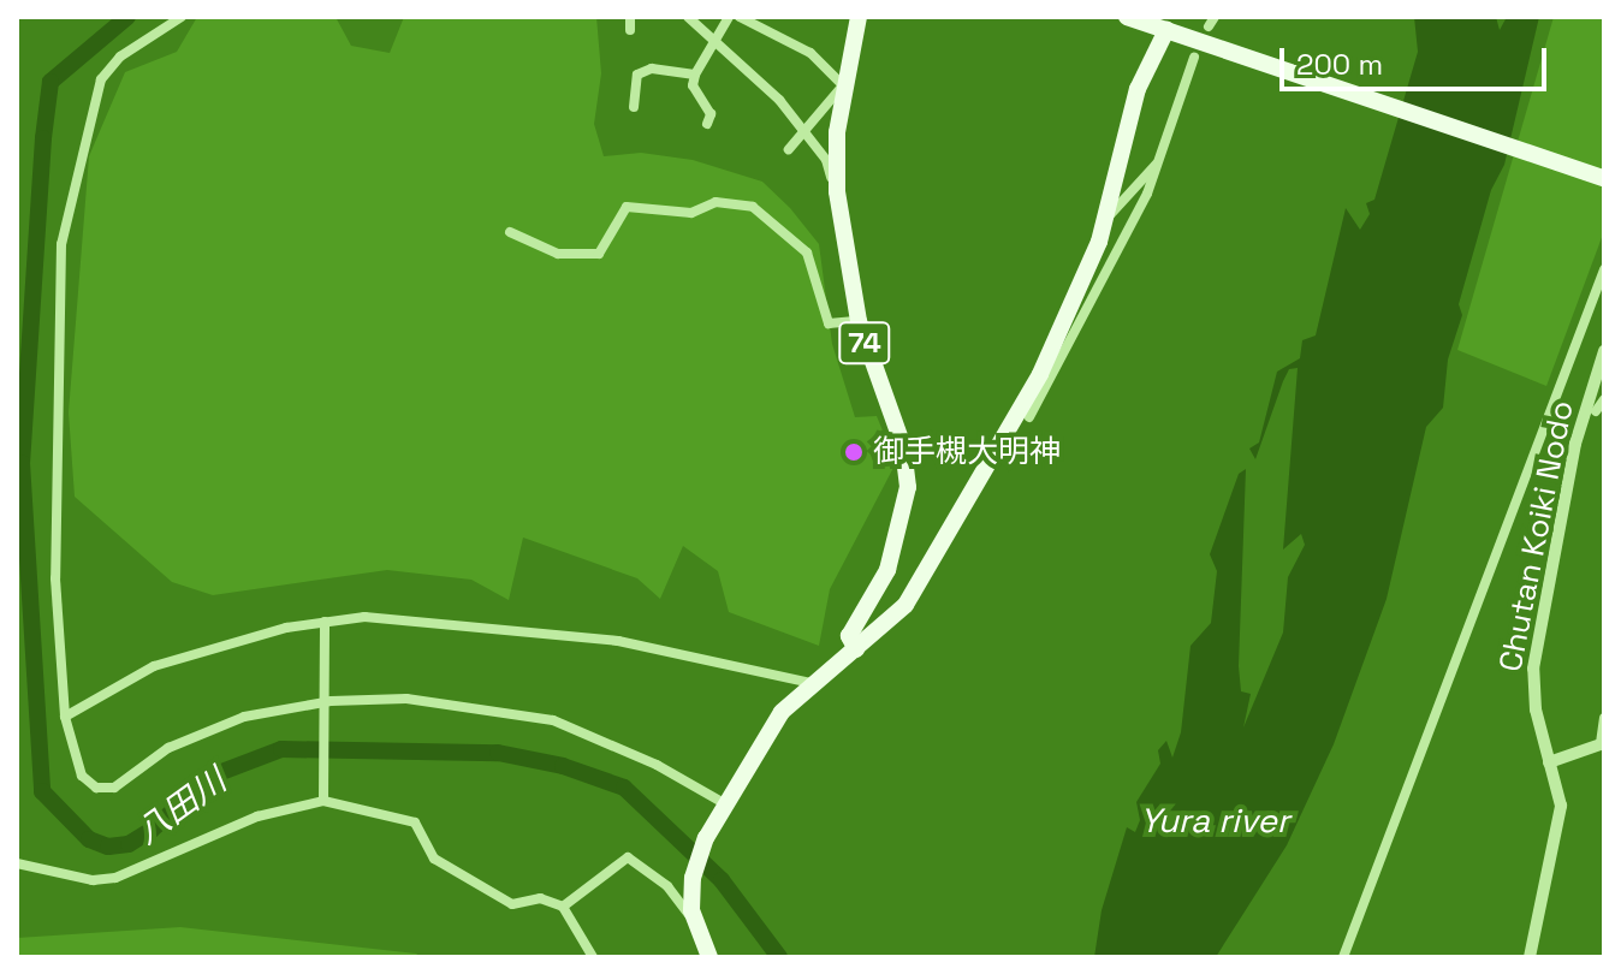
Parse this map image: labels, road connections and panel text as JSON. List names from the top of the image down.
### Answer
{
  "streets": {
    "main road": ["74"],
    "street": ["Chutan Koiki Nodo"]
  },
  "water": ["八田川", "Yura river"],
  "places": ["御手槻大明神"],
  "scale_bar": "200 m"
}
